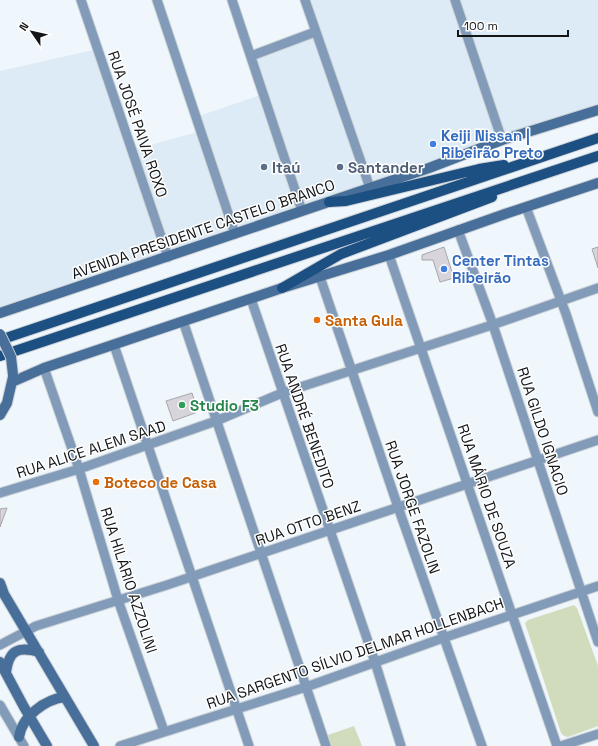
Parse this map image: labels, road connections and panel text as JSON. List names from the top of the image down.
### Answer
{
  "streets": {
    "main road": ["AVENIDA PRESIDENTE CASTELO BRANCO"],
    "street": [
      "RUA JOSÉ PAIVA ROXO",
      "RUA ANDRÉ BENEDITO",
      "RUA GILDO IGNACIO",
      "RUA ALICE ALEM SAAD",
      "RUA MÁRIO DE SOUZA",
      "RUA JORGE FAZOLIN",
      "RUA OTTO BENZ",
      "RUA HILÁRIO AZZOLINI",
      "RUA SARGENTO SÍLVIO DELMAR HOLLENBACH"
    ]
  },
  "crossings": [
    ["RUA JOSÉ PAIVA ROXO", "AVENIDA PRESIDENTE CASTELO BRANCO"],
    ["RUA ANDRÉ BENEDITO", "RUA ALICE ALEM SAAD"],
    ["RUA ANDRÉ BENEDITO", "RUA OTTO BENZ"],
    ["RUA ANDRÉ BENEDITO", "RUA SARGENTO SÍLVIO DELMAR HOLLENBACH"],
    ["RUA GILDO IGNACIO", "RUA ALICE ALEM SAAD"],
    ["RUA GILDO IGNACIO", "RUA OTTO BENZ"],
    ["RUA GILDO IGNACIO", "RUA SARGENTO SÍLVIO DELMAR HOLLENBACH"],
    ["RUA ALICE ALEM SAAD", "RUA MÁRIO DE SOUZA"],
    ["RUA ALICE ALEM SAAD", "RUA JORGE FAZOLIN"],
    ["RUA ALICE ALEM SAAD", "RUA HILÁRIO AZZOLINI"],
    ["RUA MÁRIO DE SOUZA", "RUA OTTO BENZ"],
    ["RUA MÁRIO DE SOUZA", "RUA SARGENTO SÍLVIO DELMAR HOLLENBACH"],
    ["RUA JORGE FAZOLIN", "RUA OTTO BENZ"],
    ["RUA JORGE FAZOLIN", "RUA SARGENTO SÍLVIO DELMAR HOLLENBACH"],
    ["RUA OTTO BENZ", "RUA HILÁRIO AZZOLINI"],
    ["RUA HILÁRIO AZZOLINI", "RUA SARGENTO SÍLVIO DELMAR HOLLENBACH"]
  ],
  "places": [
    "Keiji Nissan | Ribeirão Preto",
    "Itaú",
    "Santander",
    "Center Tintas Ribeirão",
    "Santa Gula",
    "Studio F3",
    "Boteco de Casa"
  ],
  "scale_bar": "100 m",
  "north": "top left"
}
